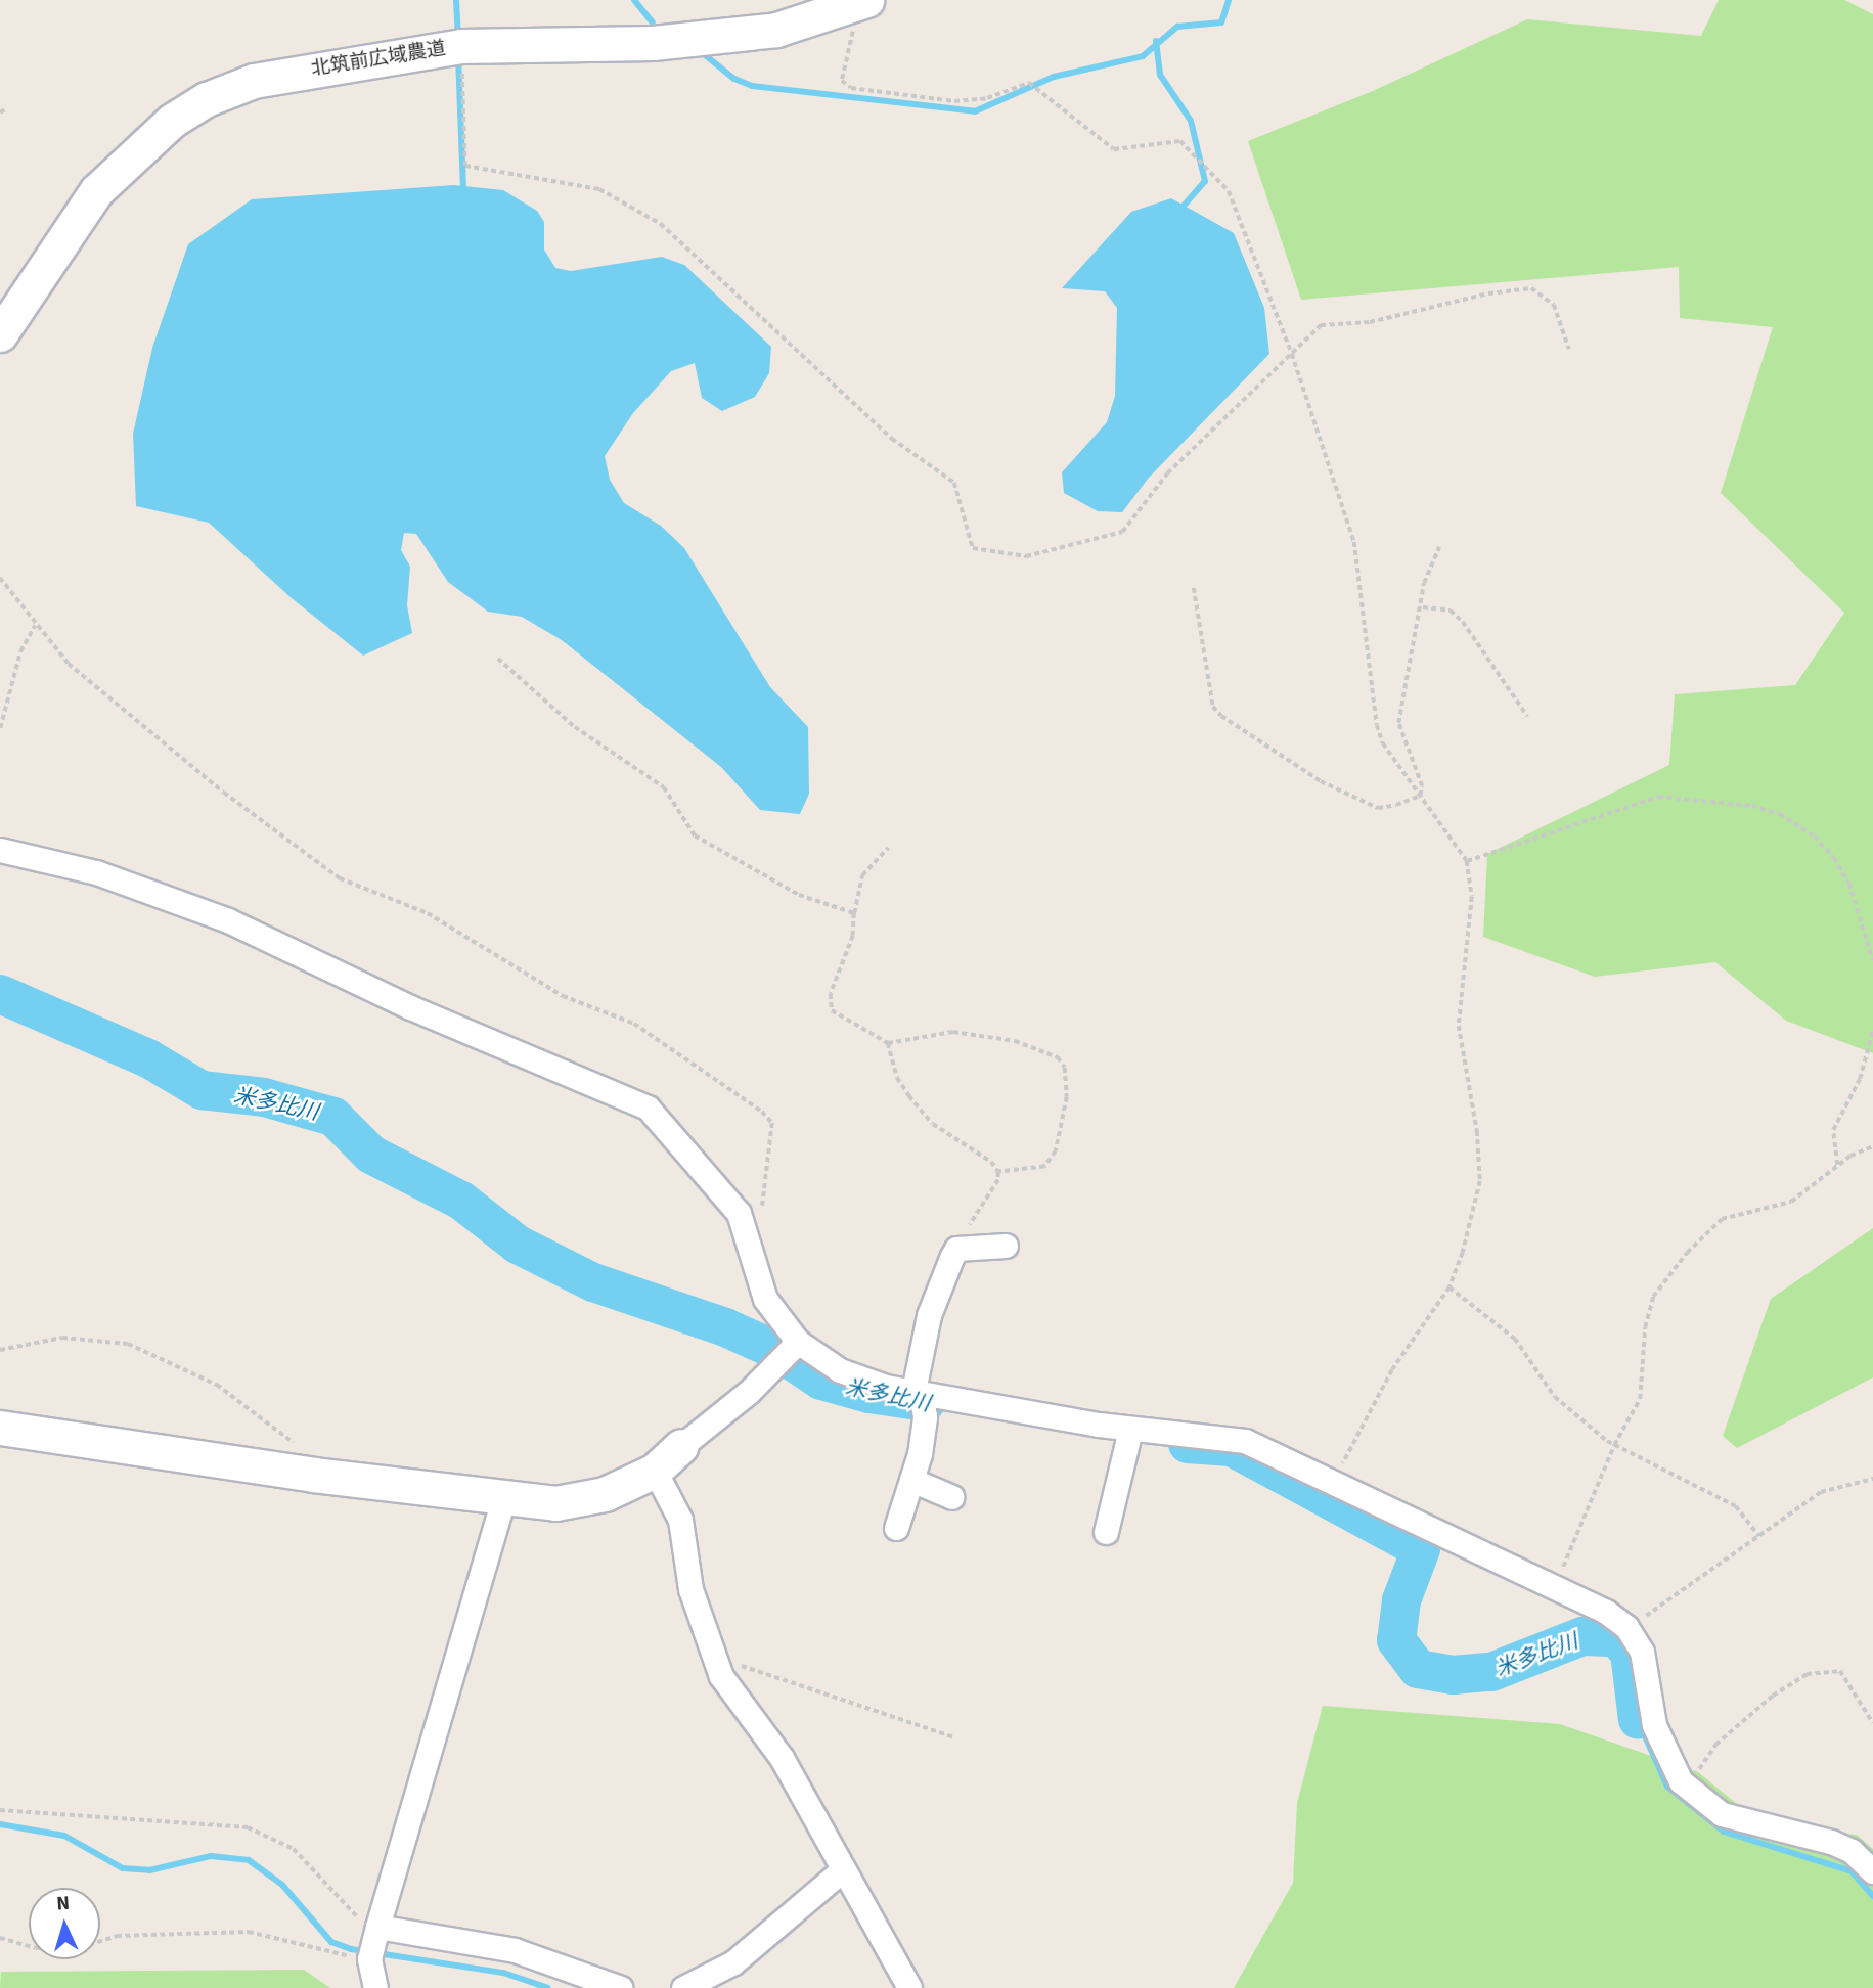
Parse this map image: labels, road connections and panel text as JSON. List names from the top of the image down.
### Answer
{
  "streets": {
    "street": ["北筑前広域農道"]
  },
  "water": ["米多比川"],
  "north": "top"
}
